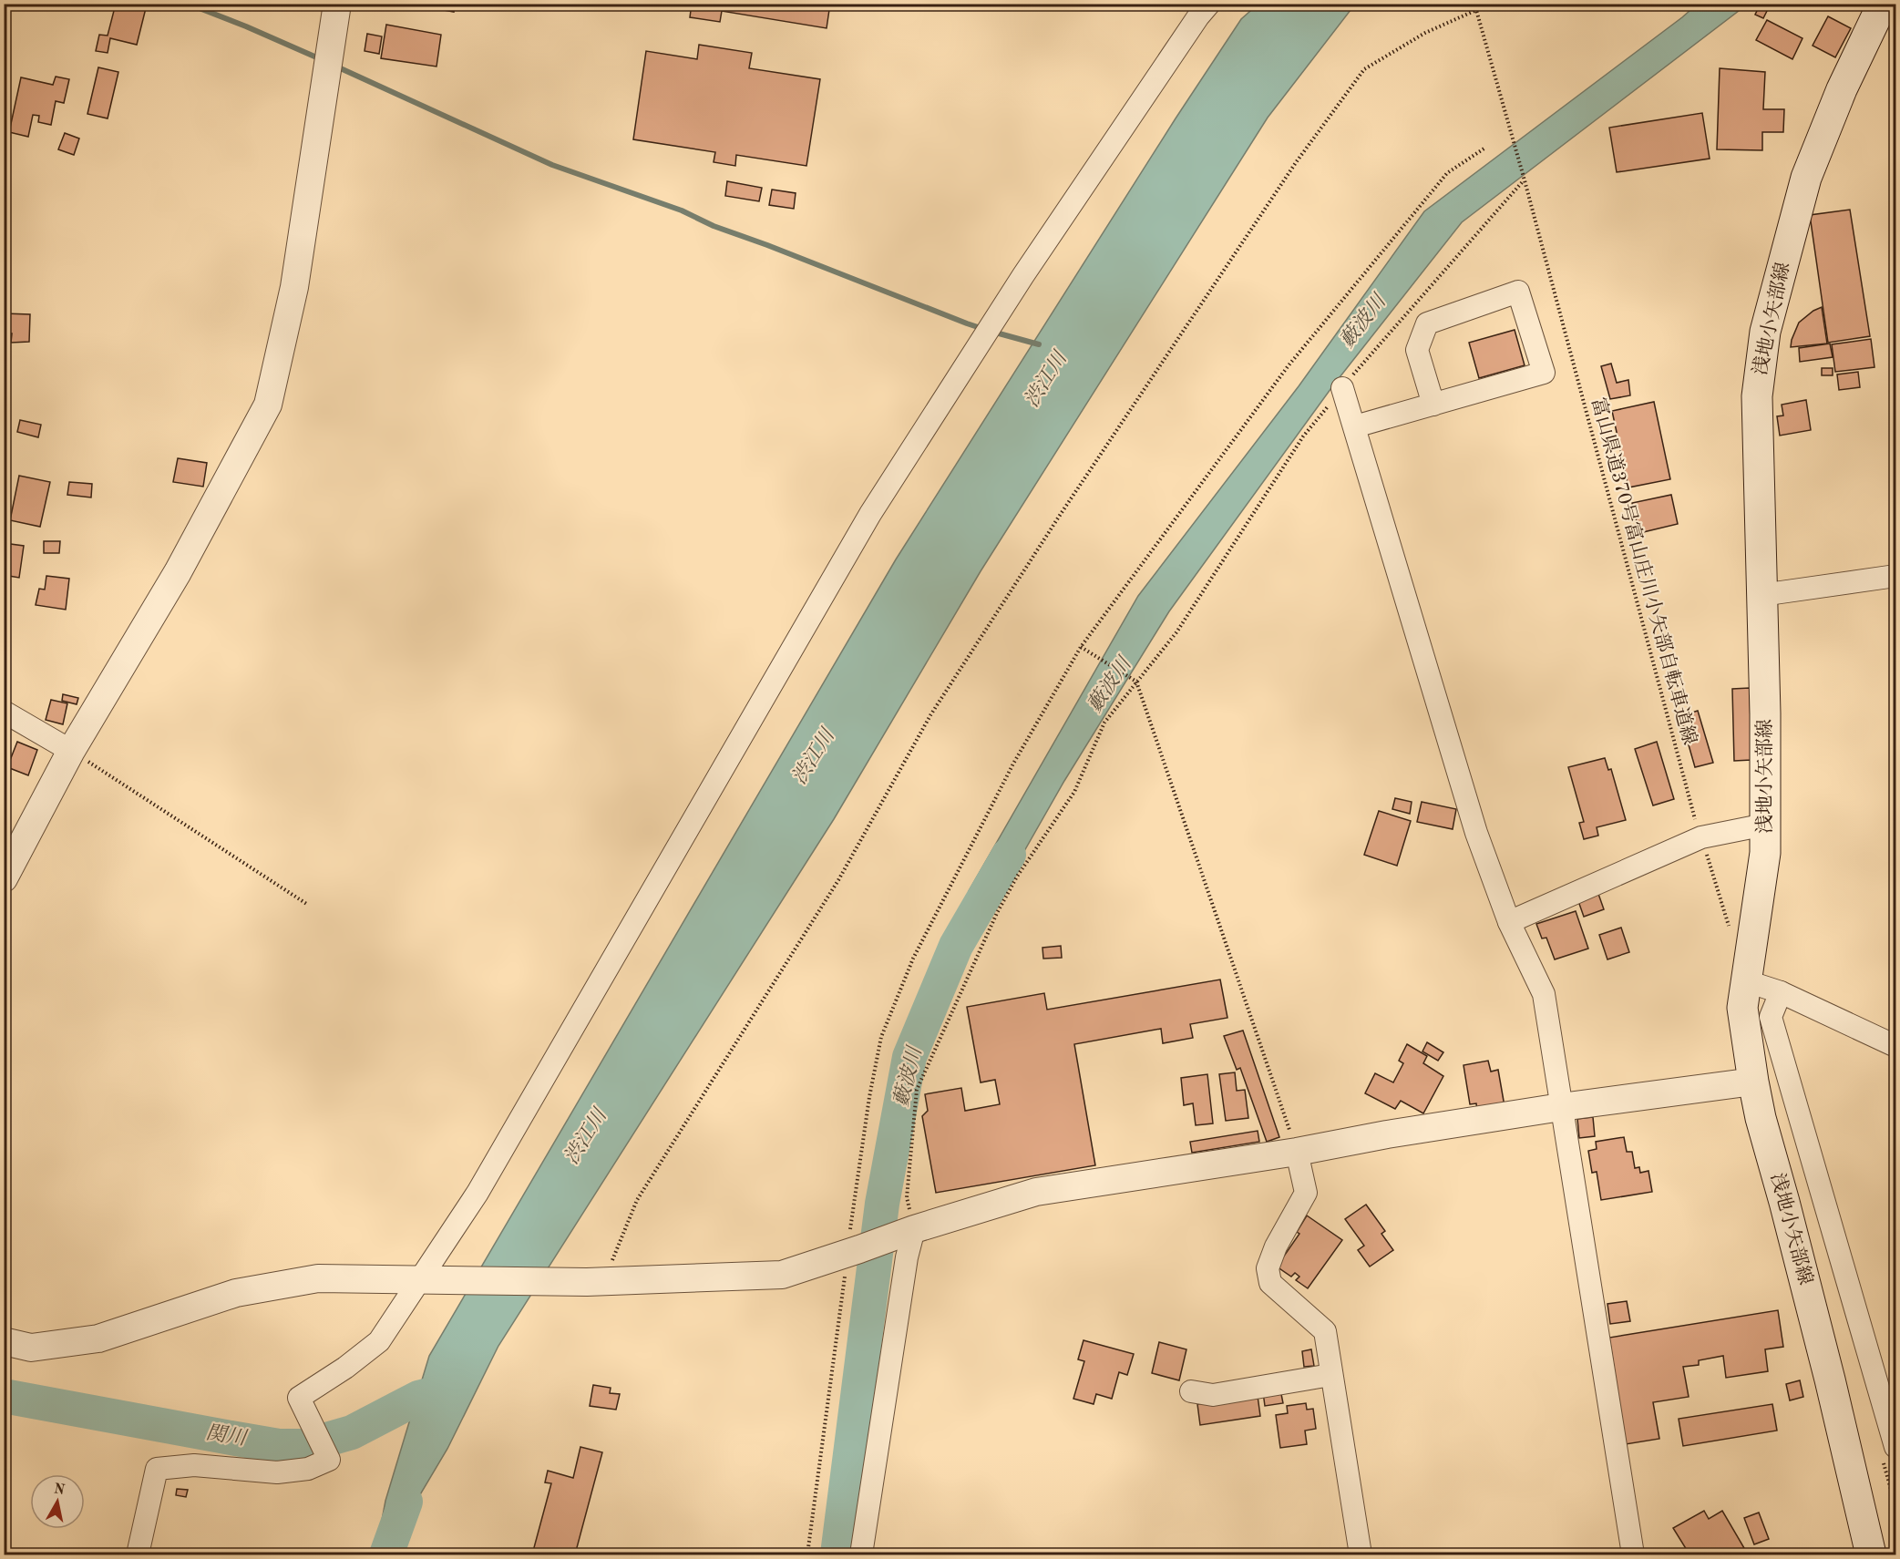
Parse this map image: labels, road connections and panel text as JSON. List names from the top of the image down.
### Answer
{
  "streets": {
    "main road": ["浅地小矢部線"],
    "path": ["富山県道370号富山庄川小矢部自転車道線"]
  },
  "water": ["藪波川", "渋江川", "関川"],
  "north": "top"
}
